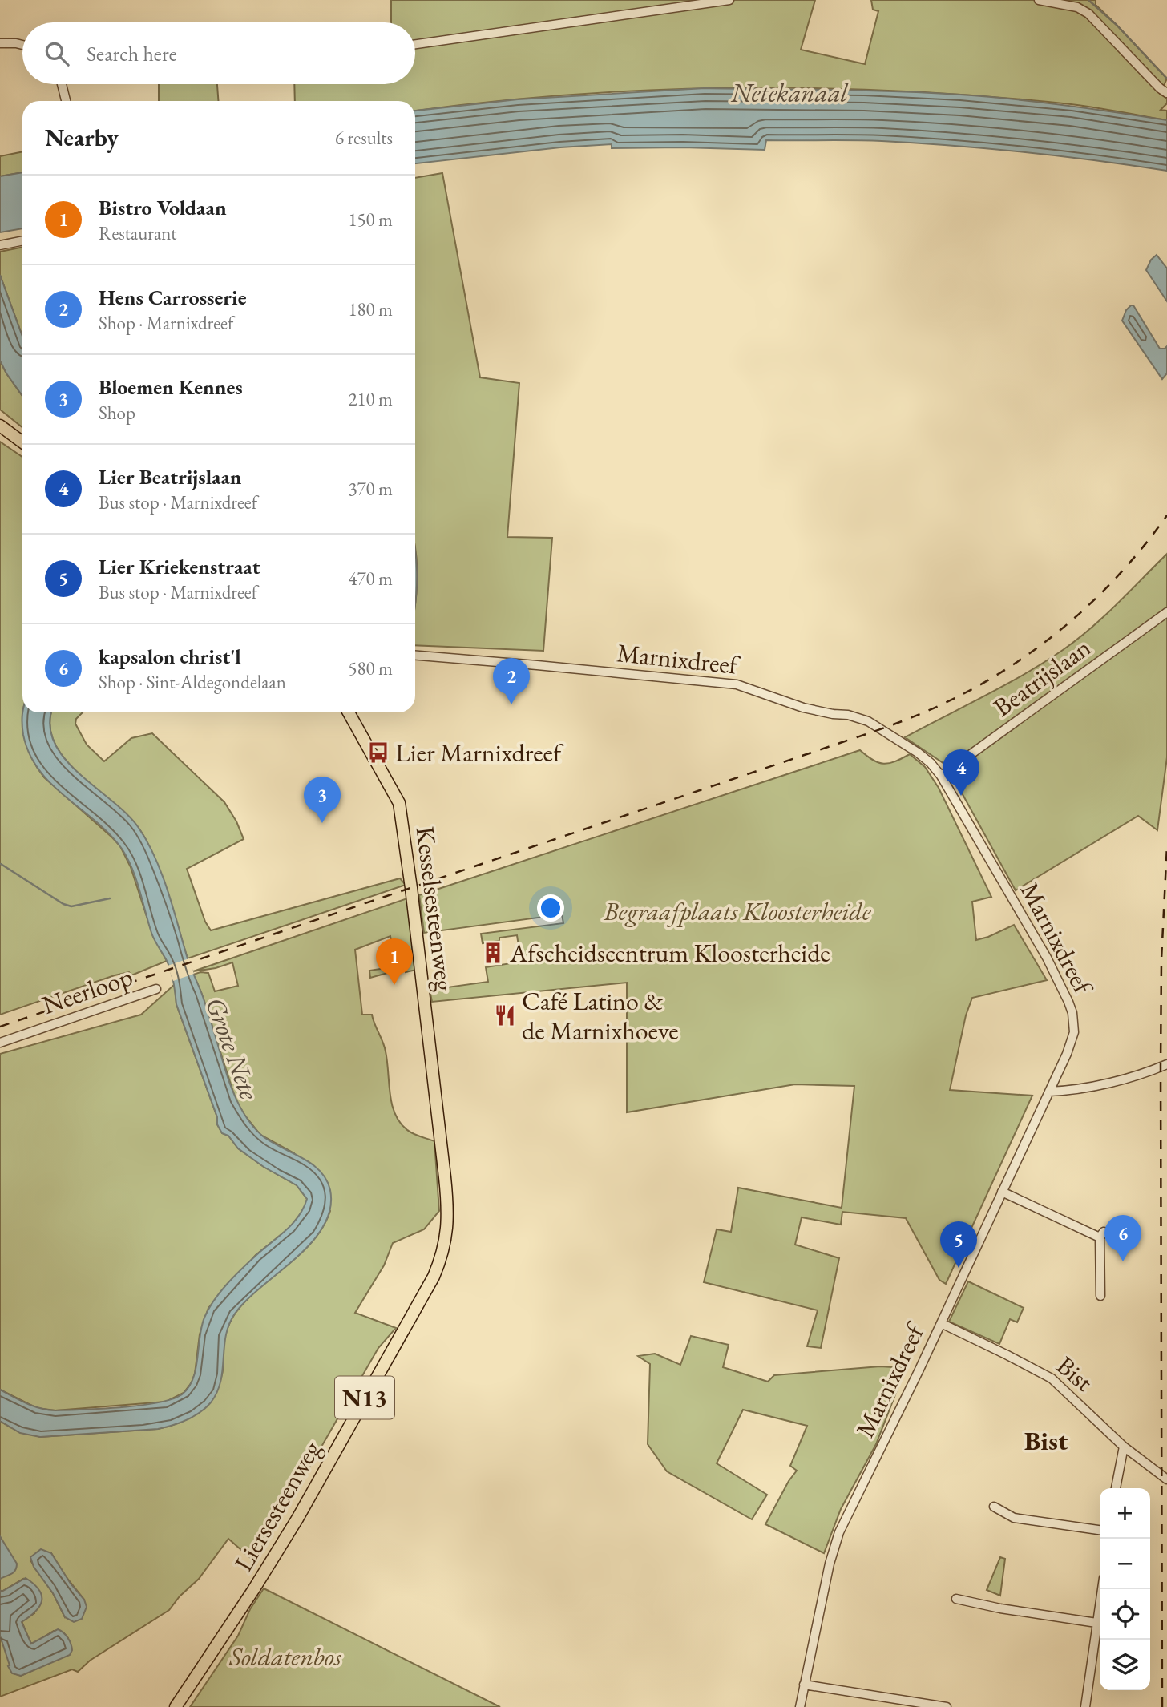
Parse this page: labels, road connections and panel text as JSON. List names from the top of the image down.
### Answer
{
  "streets": {
    "main road": ["Kesselsesteenweg", "N13", "Liersesteenweg"],
    "street": [
      "Marnixdreef",
      "Beatrijslaan",
      "Neerloop",
      "Bist"
    ]
  },
  "crossings": [
    ["Marnixdreef", "Beatrijslaan"],
    ["Marnixdreef", "Bist"],
    ["Kesselsesteenweg", "Liersesteenweg"]
  ],
  "districts": ["Bist"],
  "water": ["Netekanaal", "Grote Nete"],
  "parks": ["Begraafplaats Kloosterheide", "Soldatenbos"],
  "places": {
    "bus stop": ["Lier Marnixdreef"],
    "building": ["Afscheidscentrum Kloosterheide"],
    "restaurant": ["Café Latino & de Marnixhoeve"]
  },
  "page": {
    "search": "Search here",
    "heading": ["Nearby", "6 results"],
    "list": [
      {
        "mark": "1",
        "name": "Bistro Voldaan",
        "note": "Restaurant",
        "value": "150 m"
      },
      {
        "mark": "2",
        "name": "Hens Carrosserie",
        "note": "Shop · Marnixdreef",
        "value": "180 m"
      },
      {
        "mark": "3",
        "name": "Bloemen Kennes",
        "note": "Shop",
        "value": "210 m"
      },
      {
        "mark": "4",
        "name": "Lier Beatrijslaan",
        "note": "Bus stop · Marnixdreef",
        "value": "370 m"
      },
      {
        "mark": "5",
        "name": "Lier Kriekenstraat",
        "note": "Bus stop · Marnixdreef",
        "value": "470 m"
      },
      {
        "mark": "6",
        "name": "kapsalon christ'l",
        "note": "Shop · Sint-Aldegondelaan",
        "value": "580 m"
      }
    ],
    "pins": [
      "2",
      "4",
      "3",
      "1",
      "6",
      "5"
    ],
    "map_buttons": ["+", "−"]
  }
}
